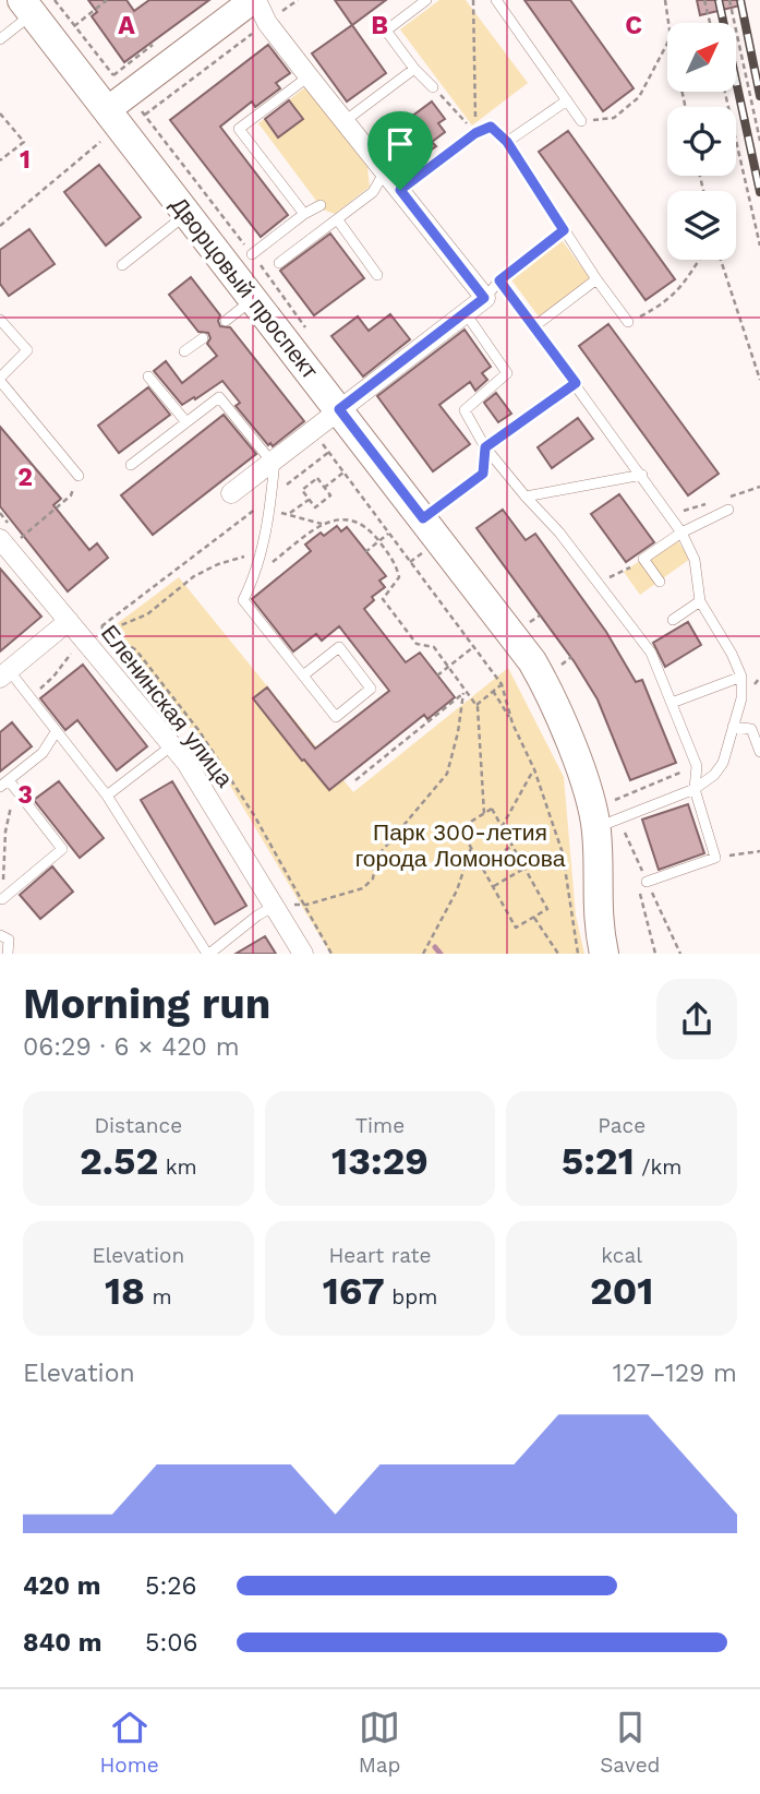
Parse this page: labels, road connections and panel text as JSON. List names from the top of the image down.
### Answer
{
  "streets": {
    "main road": ["Дворцовый проспект"],
    "street": ["Еленинская улица"]
  },
  "parks": ["Парк 300-летия города Ломоносова"],
  "north": "top right",
  "page": {
    "heading": ["Morning run", "06:29 · 6 × 420 m"],
    "stats": [
      ["Distance", "2.52 km"],
      ["Time", "13:29"],
      ["Pace", "5:21 /km"],
      ["Elevation", "18 m"],
      ["Heart rate", "167 bpm"],
      ["kcal", "201"]
    ],
    "chart": ["Elevation", "127–129 m"],
    "list": [
      {
        "name": "420 m",
        "note": "5:26"
      },
      {
        "name": "840 m",
        "note": "5:06"
      }
    ],
    "tabs": ["Home", "Map", "Saved"]
  },
  "grid": {
    "columns": ["A", "B", "C"],
    "rows": ["1", "2", "3"]
  }
}
